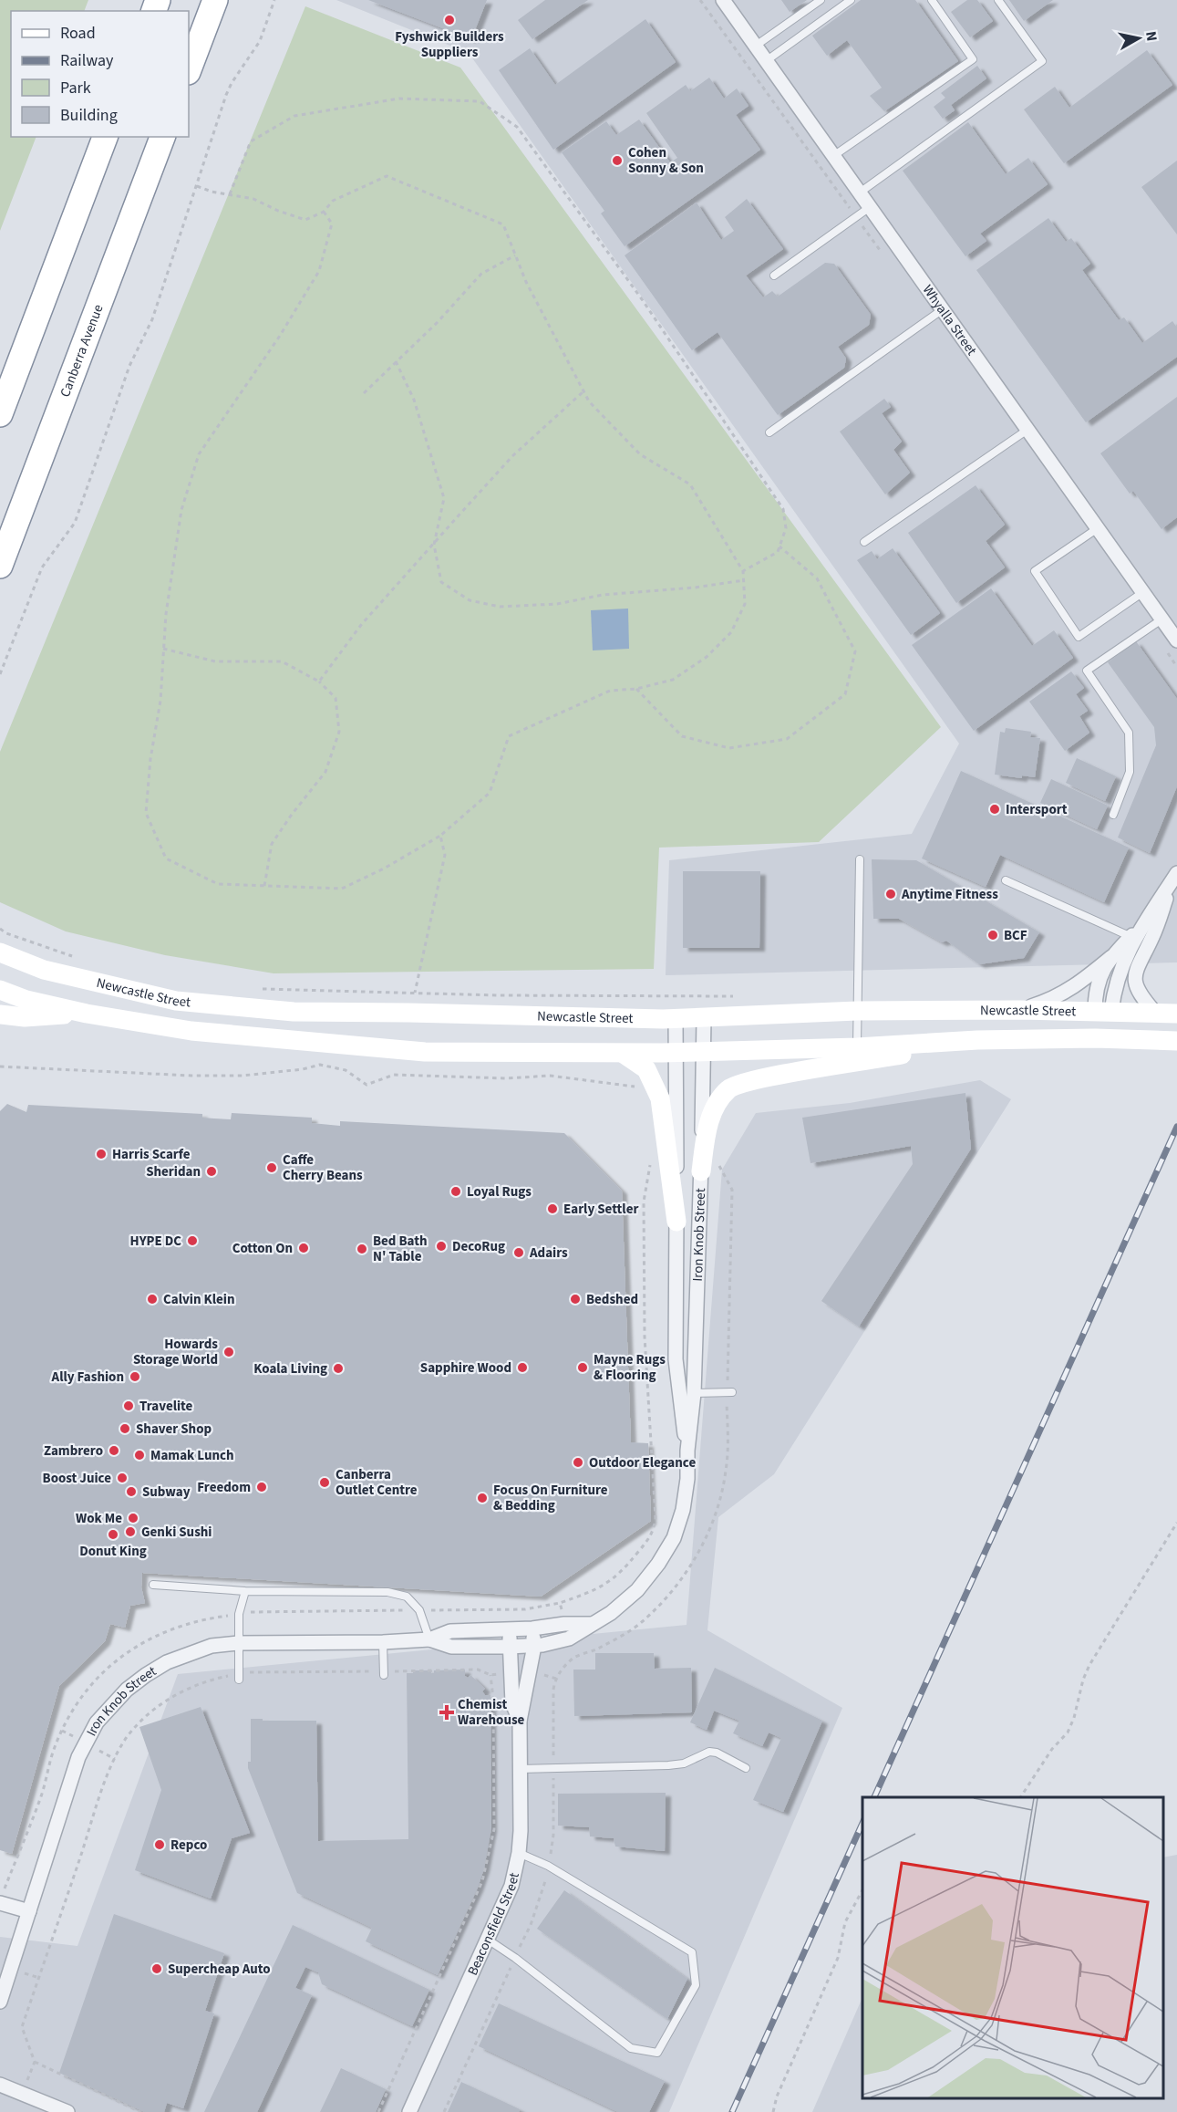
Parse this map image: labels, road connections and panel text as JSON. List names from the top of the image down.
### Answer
{
  "streets": {
    "highway": ["Canberra Avenue"],
    "main road": ["Newcastle Street"],
    "street": ["Whyalla Street", "Iron Knob Street", "Beaconsfield Street"]
  },
  "crossings": [
    ["Newcastle Street", "Iron Knob Street"],
    ["Iron Knob Street", "Beaconsfield Street"]
  ],
  "places": {
    "other": [
      "Fyshwick Builders Suppliers",
      "Cohen Sonny & Son",
      "Intersport",
      "Anytime Fitness",
      "BCF",
      "Harris Scarfe",
      "Caffe Cherry Beans",
      "Sheridan",
      "Loyal Rugs",
      "Early Settler",
      "HYPE DC",
      "DecoRug",
      "Cotton On",
      "Bed Bath N' Table",
      "Adairs",
      "Calvin Klein",
      "Bedshed",
      "Howards Storage World",
      "Sapphire Wood",
      "Mayne Rugs & Flooring",
      "Koala Living",
      "Ally Fashion",
      "Travelite",
      "Shaver Shop",
      "Zambrero",
      "Mamak Lunch",
      "Outdoor Elegance",
      "Boost Juice",
      "Canberra Outlet Centre",
      "Freedom",
      "Subway",
      "Focus On Furniture & Bedding",
      "Wok Me",
      "Genki Sushi",
      "Donut King",
      "Repco",
      "Supercheap Auto"
    ],
    "health": ["Chemist Warehouse"]
  },
  "legend": [
    "Road",
    "Railway",
    "Park",
    "Building"
  ],
  "north": "right"
}
